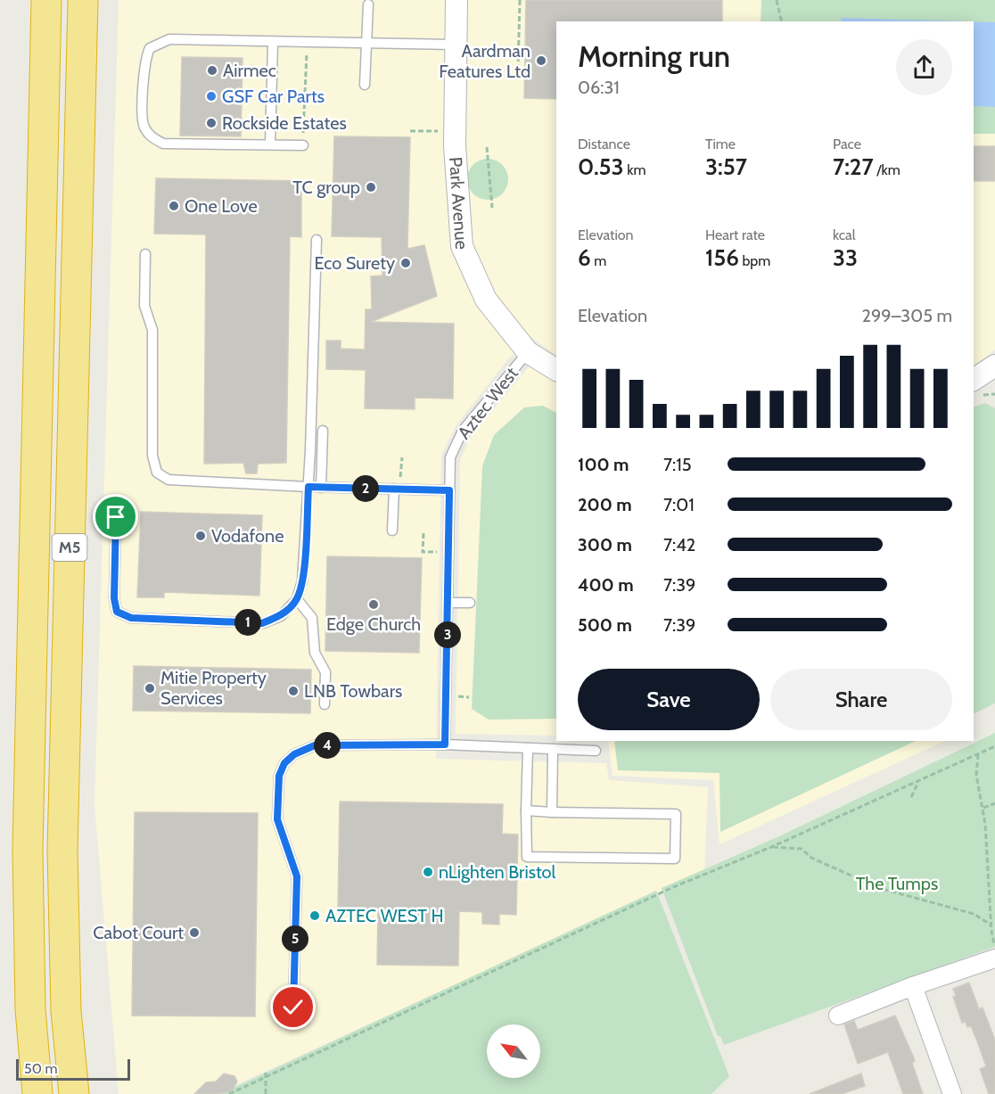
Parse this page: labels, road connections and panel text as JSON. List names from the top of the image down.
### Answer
{
  "streets": {
    "highway": ["M5"],
    "street": ["Park Avenue"],
    "lane": ["Aztec West"]
  },
  "crossings": [
    ["Park Avenue", "Aztec West"]
  ],
  "parks": ["The Tumps"],
  "places": [
    "Aardman Features Ltd",
    "Airmec",
    "GSF Car Parts",
    "Rockside Estates",
    "TC group",
    "One Love",
    "Eco Surety",
    "Vodafone",
    "Edge Church",
    "Mitie Property Services",
    "LNB Towbars",
    "nLighten Bristol",
    "AZTEC WEST H",
    "Cabot Court"
  ],
  "scale_bar": "50 m",
  "north": "top left",
  "page": {
    "heading": ["Morning run", "06:31"],
    "stats": [
      ["Distance", "0.53 km"],
      ["Time", "3:57"],
      ["Pace", "7:27 /km"],
      ["Elevation", "6 m"],
      ["Heart rate", "156 bpm"],
      ["kcal", "33"]
    ],
    "chart": ["Elevation", "299–305 m"],
    "list": [
      {
        "name": "100 m",
        "note": "7:15"
      },
      {
        "name": "200 m",
        "note": "7:01"
      },
      {
        "name": "300 m",
        "note": "7:42"
      },
      {
        "name": "400 m",
        "note": "7:39"
      },
      {
        "name": "500 m",
        "note": "7:39"
      }
    ],
    "pins": [
      "2",
      "1",
      "3",
      "4",
      "5"
    ],
    "buttons": ["Save", "Share"],
    "scale": "50 m"
  }
}
